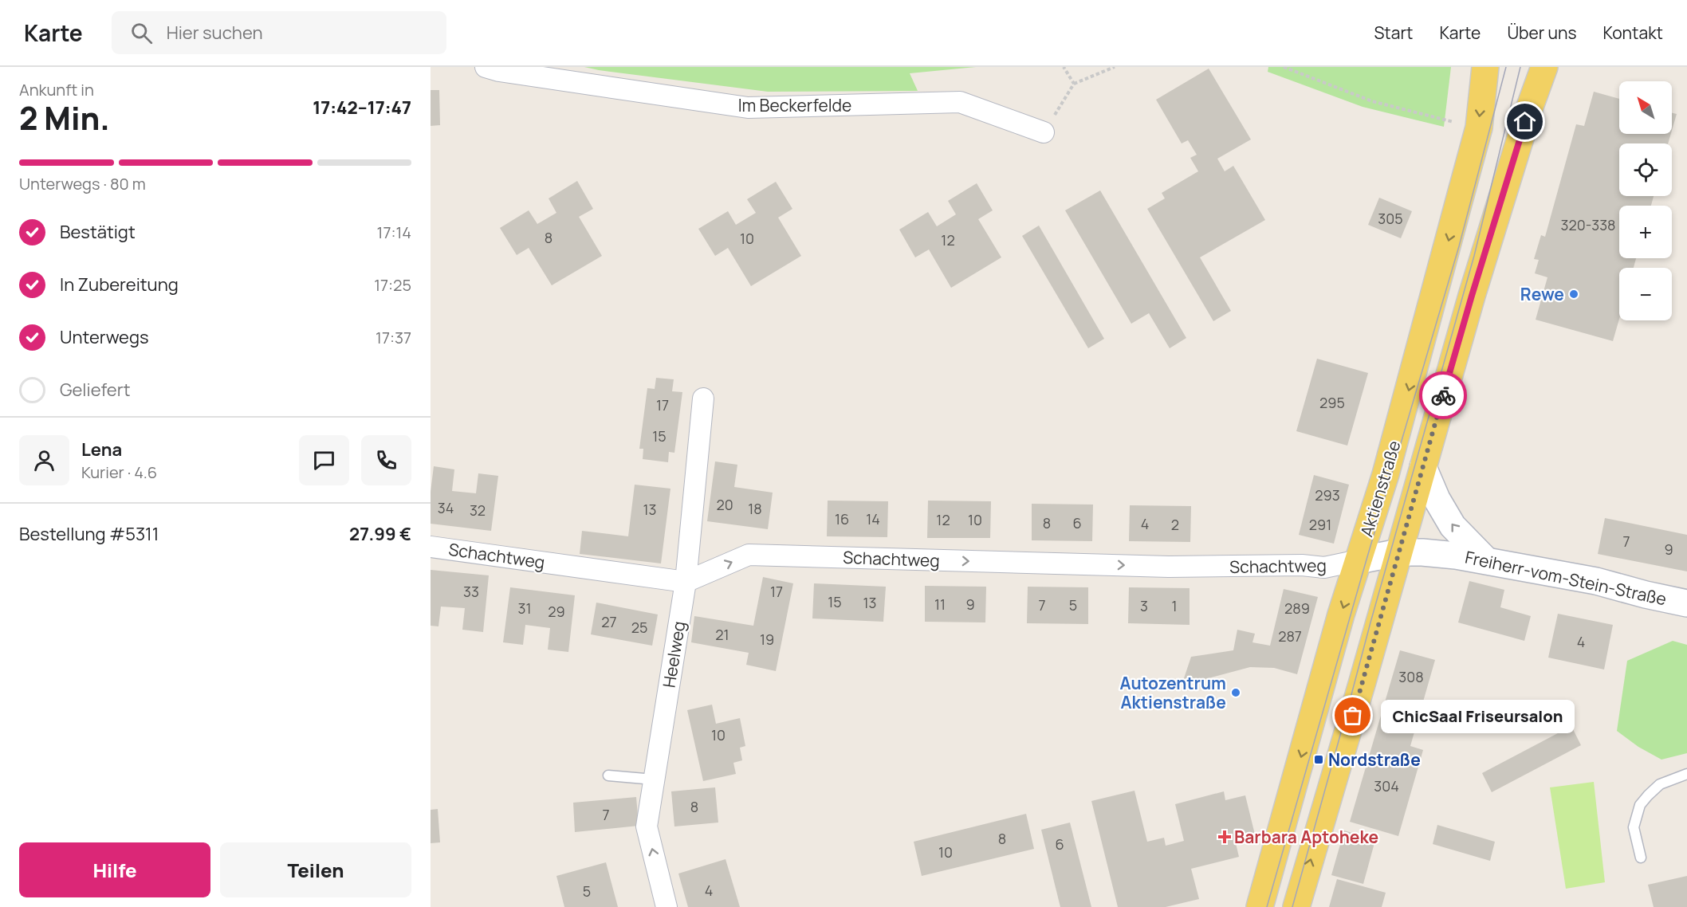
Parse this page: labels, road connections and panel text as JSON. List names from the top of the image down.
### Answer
{
  "streets": {
    "main road": ["Aktienstraße"],
    "street": [
      "Im Beckerfelde",
      "Schachtweg",
      "Freiherr-vom-Stein-Straße",
      "Heelweg"
    ]
  },
  "crossings": [
    ["Aktienstraße", "Schachtweg"],
    ["Aktienstraße", "Freiherr-vom-Stein-Straße"],
    ["Schachtweg", "Freiherr-vom-Stein-Straße"],
    ["Schachtweg", "Heelweg"]
  ],
  "one_way": ["Schachtweg"],
  "places": {
    "other": ["Rewe", "Autozentrum Aktienstraße", "ChicSaal Friseursalon"],
    "transit": ["Nordstraße"],
    "health": ["Barbara Aptoheke"]
  },
  "house_numbers": [
    "305",
    "320-338",
    "8",
    "10",
    "12",
    "295",
    "17",
    "15",
    "293",
    "20",
    "34",
    "18",
    "13",
    "32",
    "16",
    "14",
    "12",
    "10",
    "8",
    "6",
    "4",
    "2",
    "291",
    "7",
    "9",
    "33",
    "17",
    "15",
    "13",
    "11",
    "9",
    "7",
    "5",
    "3",
    "1",
    "31",
    "289",
    "29",
    "27",
    "25",
    "21",
    "287",
    "19",
    "4",
    "308",
    "10",
    "304",
    "8",
    "7",
    "8",
    "6",
    "10",
    "4",
    "5"
  ],
  "north": "top left",
  "page": {
    "header": "Karte",
    "search": "Hier suchen",
    "nav": [
      "Start",
      "Karte",
      "Über uns",
      "Kontakt"
    ],
    "heading": ["2 Min.", "Ankunft in", "17:42–17:47"],
    "panel": [
      "Lena",
      "Kurier · 4.6",
      "Bestellung #5311",
      "27.99 €"
    ],
    "map_buttons": ["+", "−"],
    "bar": "Unterwegs · 80 m",
    "list": [
      ["Bestätigt", "17:14"],
      ["In Zubereitung", "17:25"],
      ["Unterwegs", "17:37"],
      "Geliefert"
    ],
    "bubble": "ChicSaal Friseursalon",
    "buttons": ["Hilfe", "Teilen"]
  }
}
